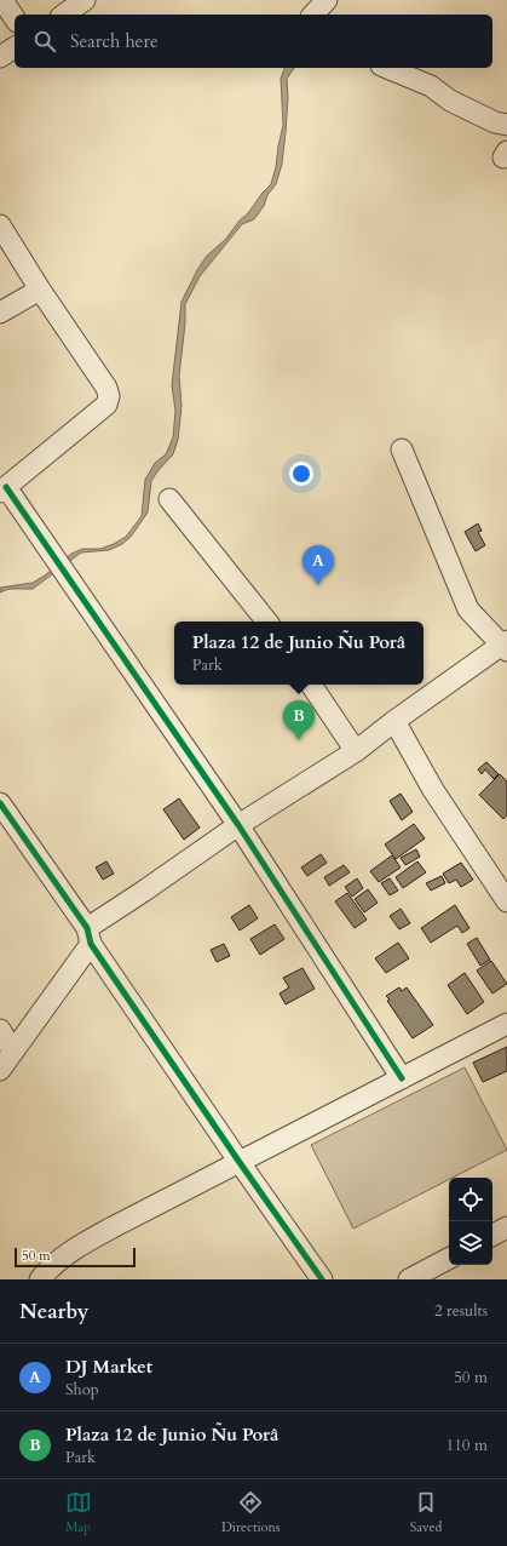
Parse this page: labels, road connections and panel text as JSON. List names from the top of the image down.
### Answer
{
  "scale_bar": "50 m",
  "page": {
    "search": "Search here",
    "pins": ["A", "B"],
    "popup": ["Plaza 12 de Junio Ñu Porâ", "Park"],
    "scale": "50 m",
    "heading": ["Nearby", "2 results"],
    "list": [
      {
        "mark": "A",
        "name": "DJ Market",
        "note": "Shop",
        "value": "50 m"
      },
      {
        "mark": "B",
        "name": "Plaza 12 de Junio Ñu Porâ",
        "note": "Park",
        "value": "110 m"
      }
    ],
    "nav": ["Map", "Directions", "Saved"]
  }
}
